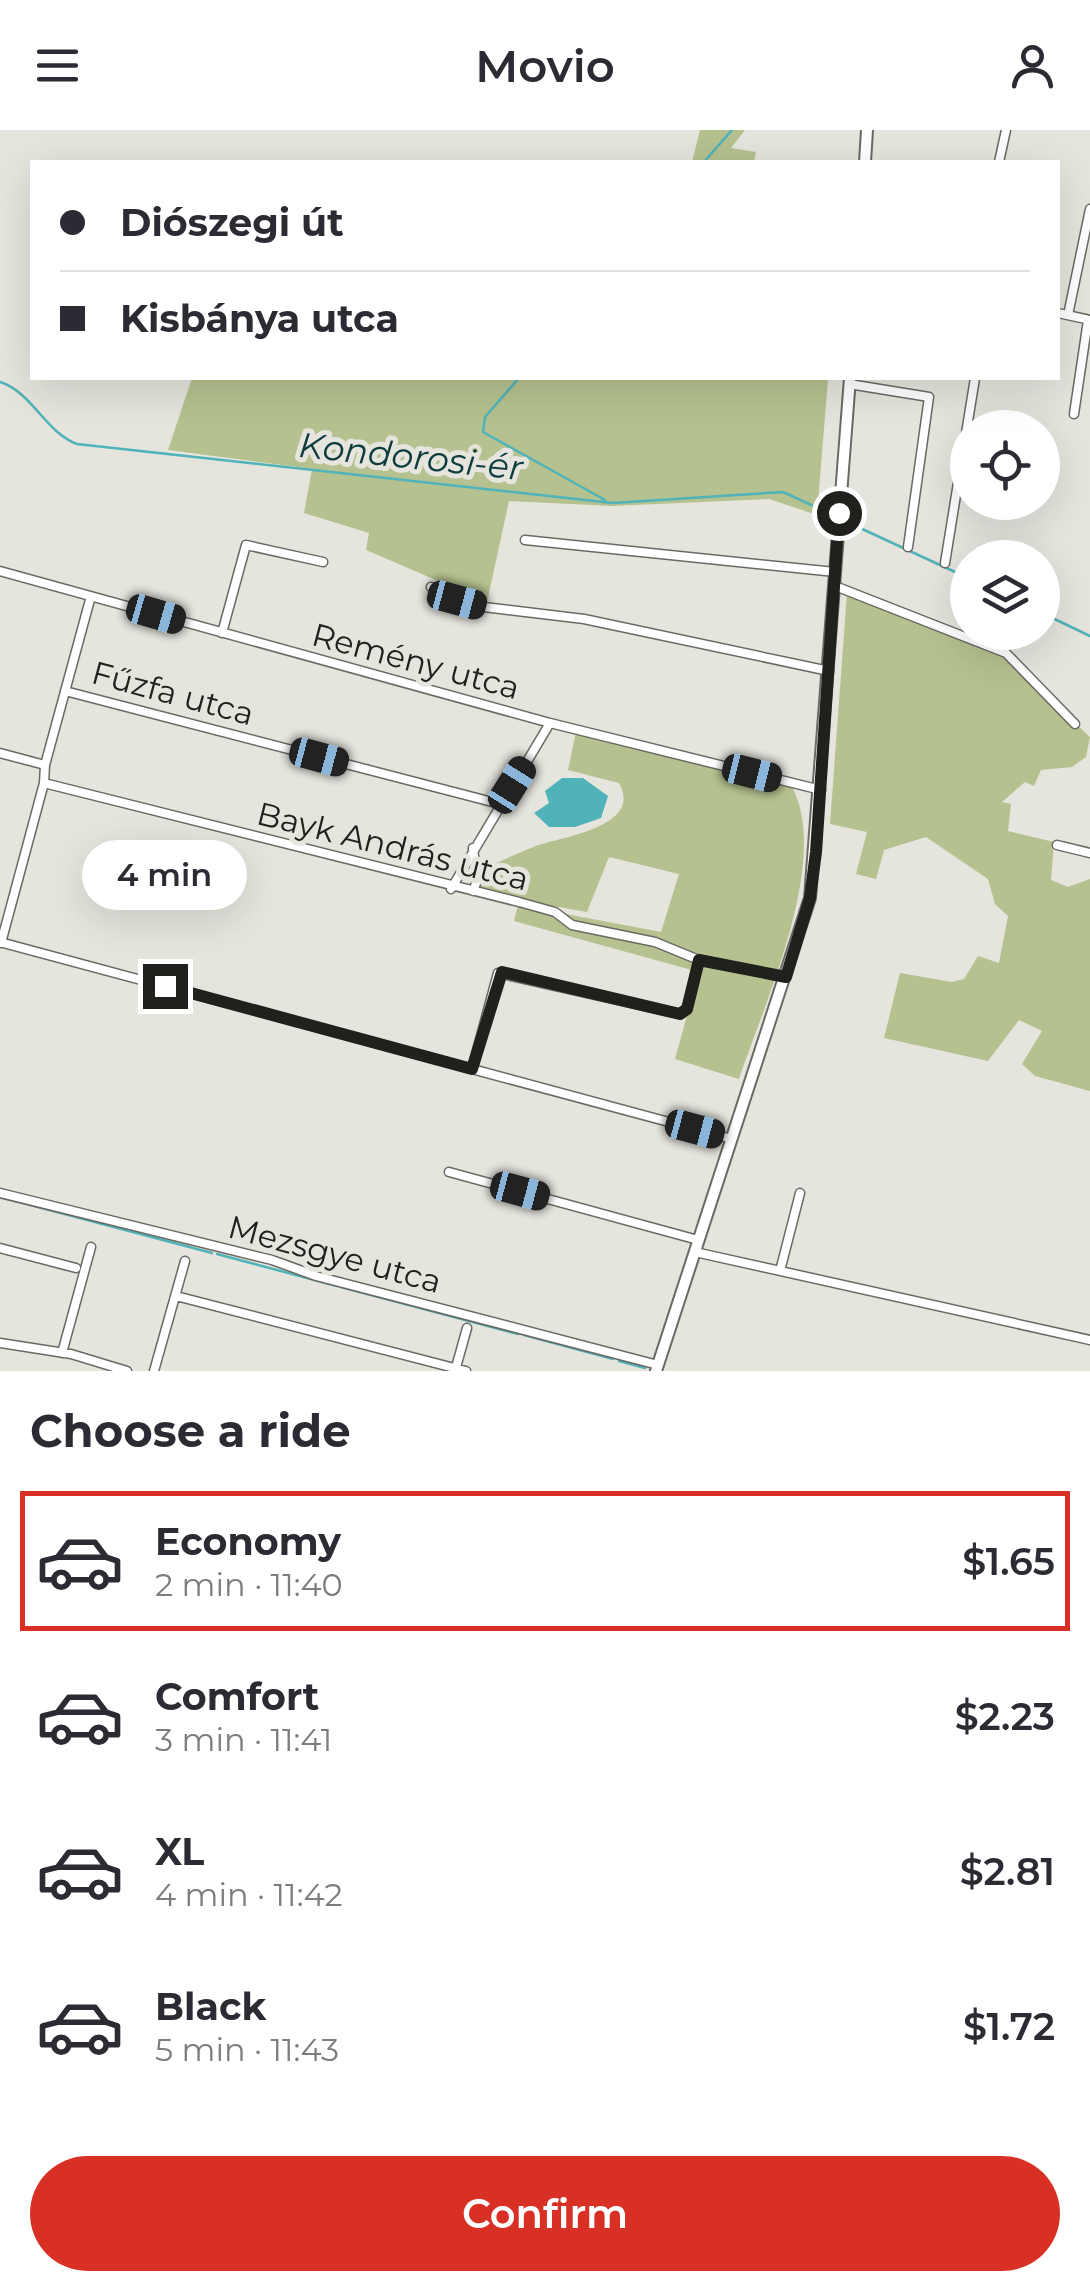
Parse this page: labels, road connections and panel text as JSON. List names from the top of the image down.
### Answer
{
  "streets": {
    "street": [
      "Remény utca",
      "Fűzfa utca",
      "Bayk András utca",
      "Mezsgye utca"
    ]
  },
  "water": ["Kondorosi-ér"],
  "page": {
    "header": "Movio",
    "banner": ["Diószegi út", "Kisbánya utca"],
    "bubble": "4 min",
    "heading": "Choose a ride",
    "list": [
      {
        "name": "Economy",
        "note": "2 min · 11:40",
        "value": "$1.65"
      },
      {
        "name": "Comfort",
        "note": "3 min · 11:41",
        "value": "$2.23"
      },
      {
        "name": "XL",
        "note": "4 min · 11:42",
        "value": "$2.81"
      },
      {
        "name": "Black",
        "note": "5 min · 11:43",
        "value": "$1.72"
      }
    ],
    "buttons": "Confirm"
  }
}
